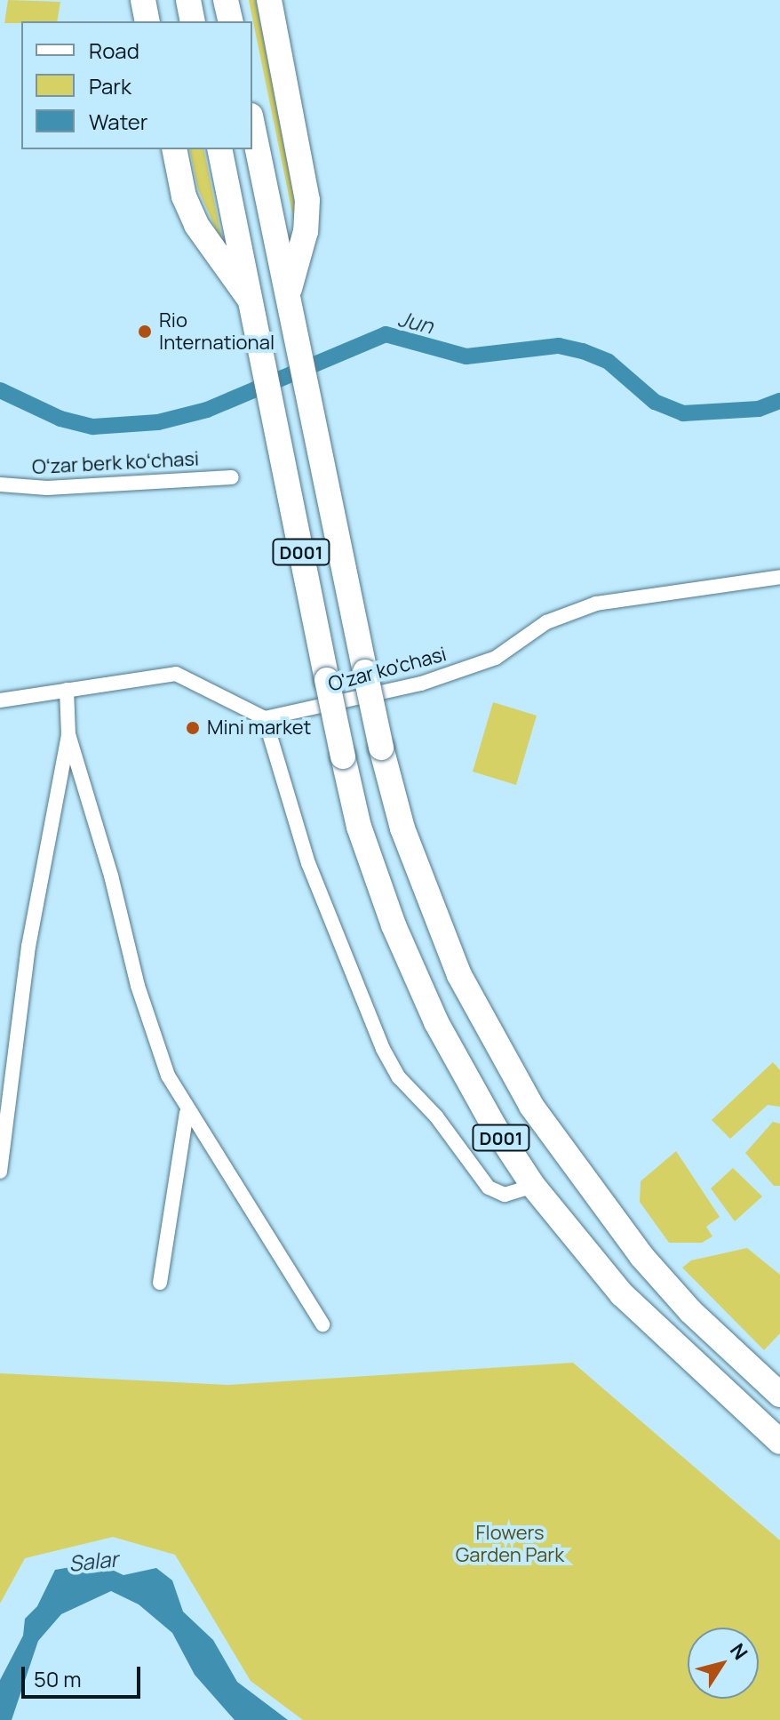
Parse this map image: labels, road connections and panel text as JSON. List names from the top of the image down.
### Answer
{
  "streets": {
    "highway": ["D001"],
    "street": ["Oʻzar berk koʻchasi", "O'zar ko'chasi"]
  },
  "water": ["Jun", "Salar"],
  "parks": ["Flowers Garden Park"],
  "places": ["Rio International", "Mini market"],
  "legend": ["Road", "Park", "Water"],
  "scale_bar": "50 m",
  "north": "top right"
}
